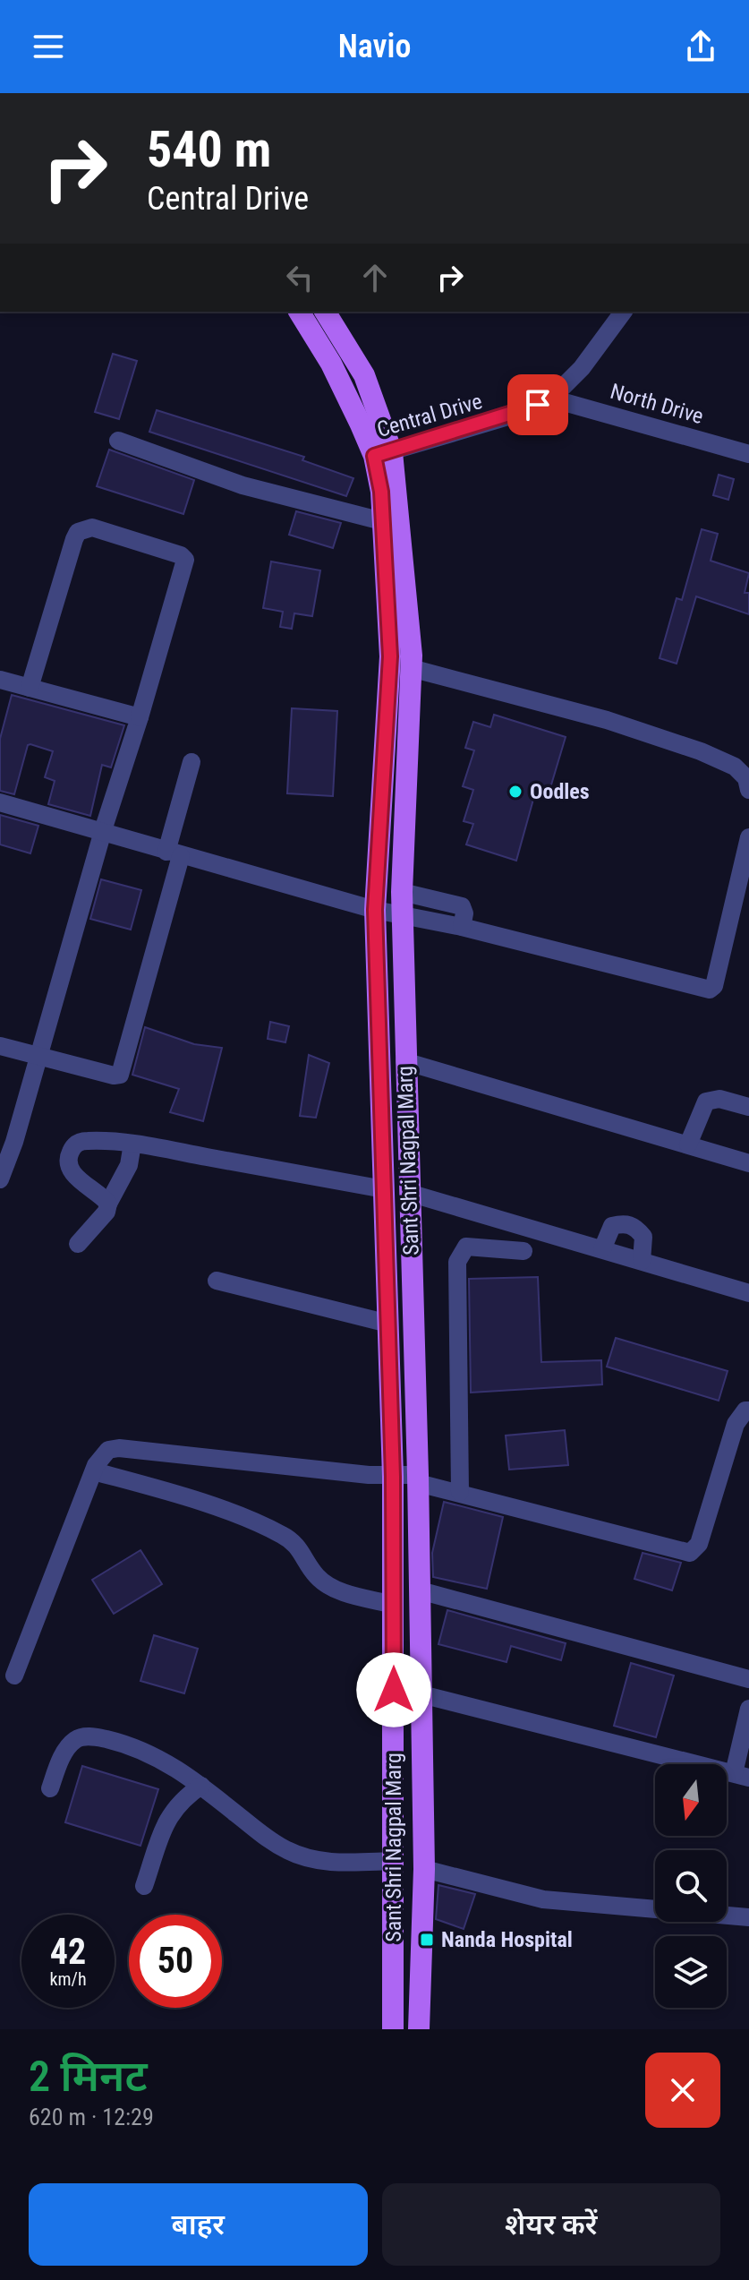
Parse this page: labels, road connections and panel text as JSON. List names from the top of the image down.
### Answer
{
  "streets": {
    "main road": ["Sant Shri Nagpal Marg"],
    "street": ["North Drive", "Central Drive"]
  },
  "crossings": [
    ["North Drive", "Central Drive"],
    ["Central Drive", "Sant Shri Nagpal Marg"]
  ],
  "places": {
    "other": ["Oodles"],
    "transit": ["Nanda Hospital"]
  },
  "north": "bottom",
  "page": {
    "header": "Navio",
    "turn": ["540 m", "Central Drive"],
    "speed": "42 km/h",
    "limit": "50",
    "heading": ["2 मिनट", "620 m · 12:29"],
    "buttons": ["बाहर", "शेयर करें"]
  }
}
